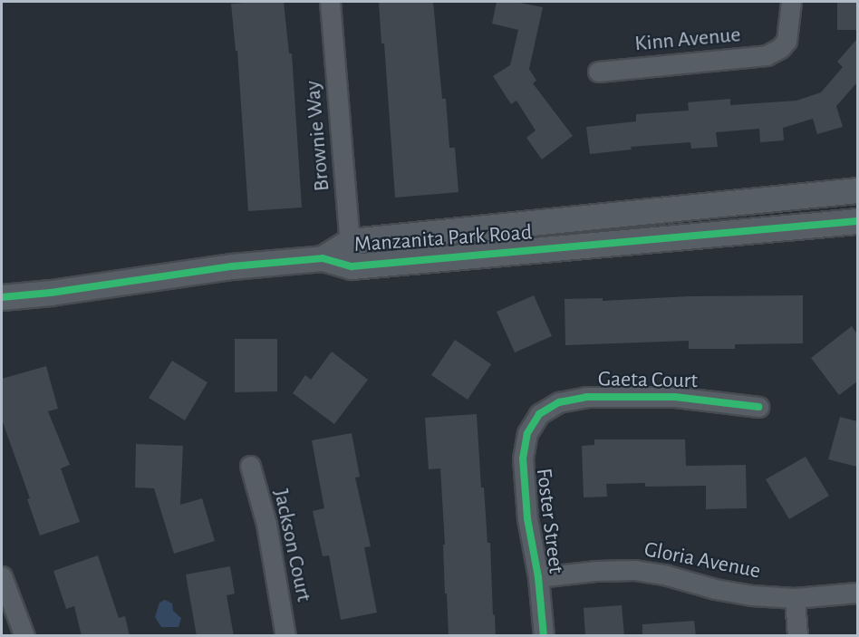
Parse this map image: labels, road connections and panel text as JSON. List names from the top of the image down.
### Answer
{
  "streets": {
    "street": [
      "Kinn Avenue",
      "Brownie Way",
      "Manzanita Park Road",
      "Gaeta Court",
      "Foster Street",
      "Jackson Court",
      "Gloria Avenue"
    ]
  },
  "crossings": [
    ["Brownie Way", "Manzanita Park Road"],
    ["Gaeta Court", "Foster Street"],
    ["Foster Street", "Gloria Avenue"]
  ]
}
